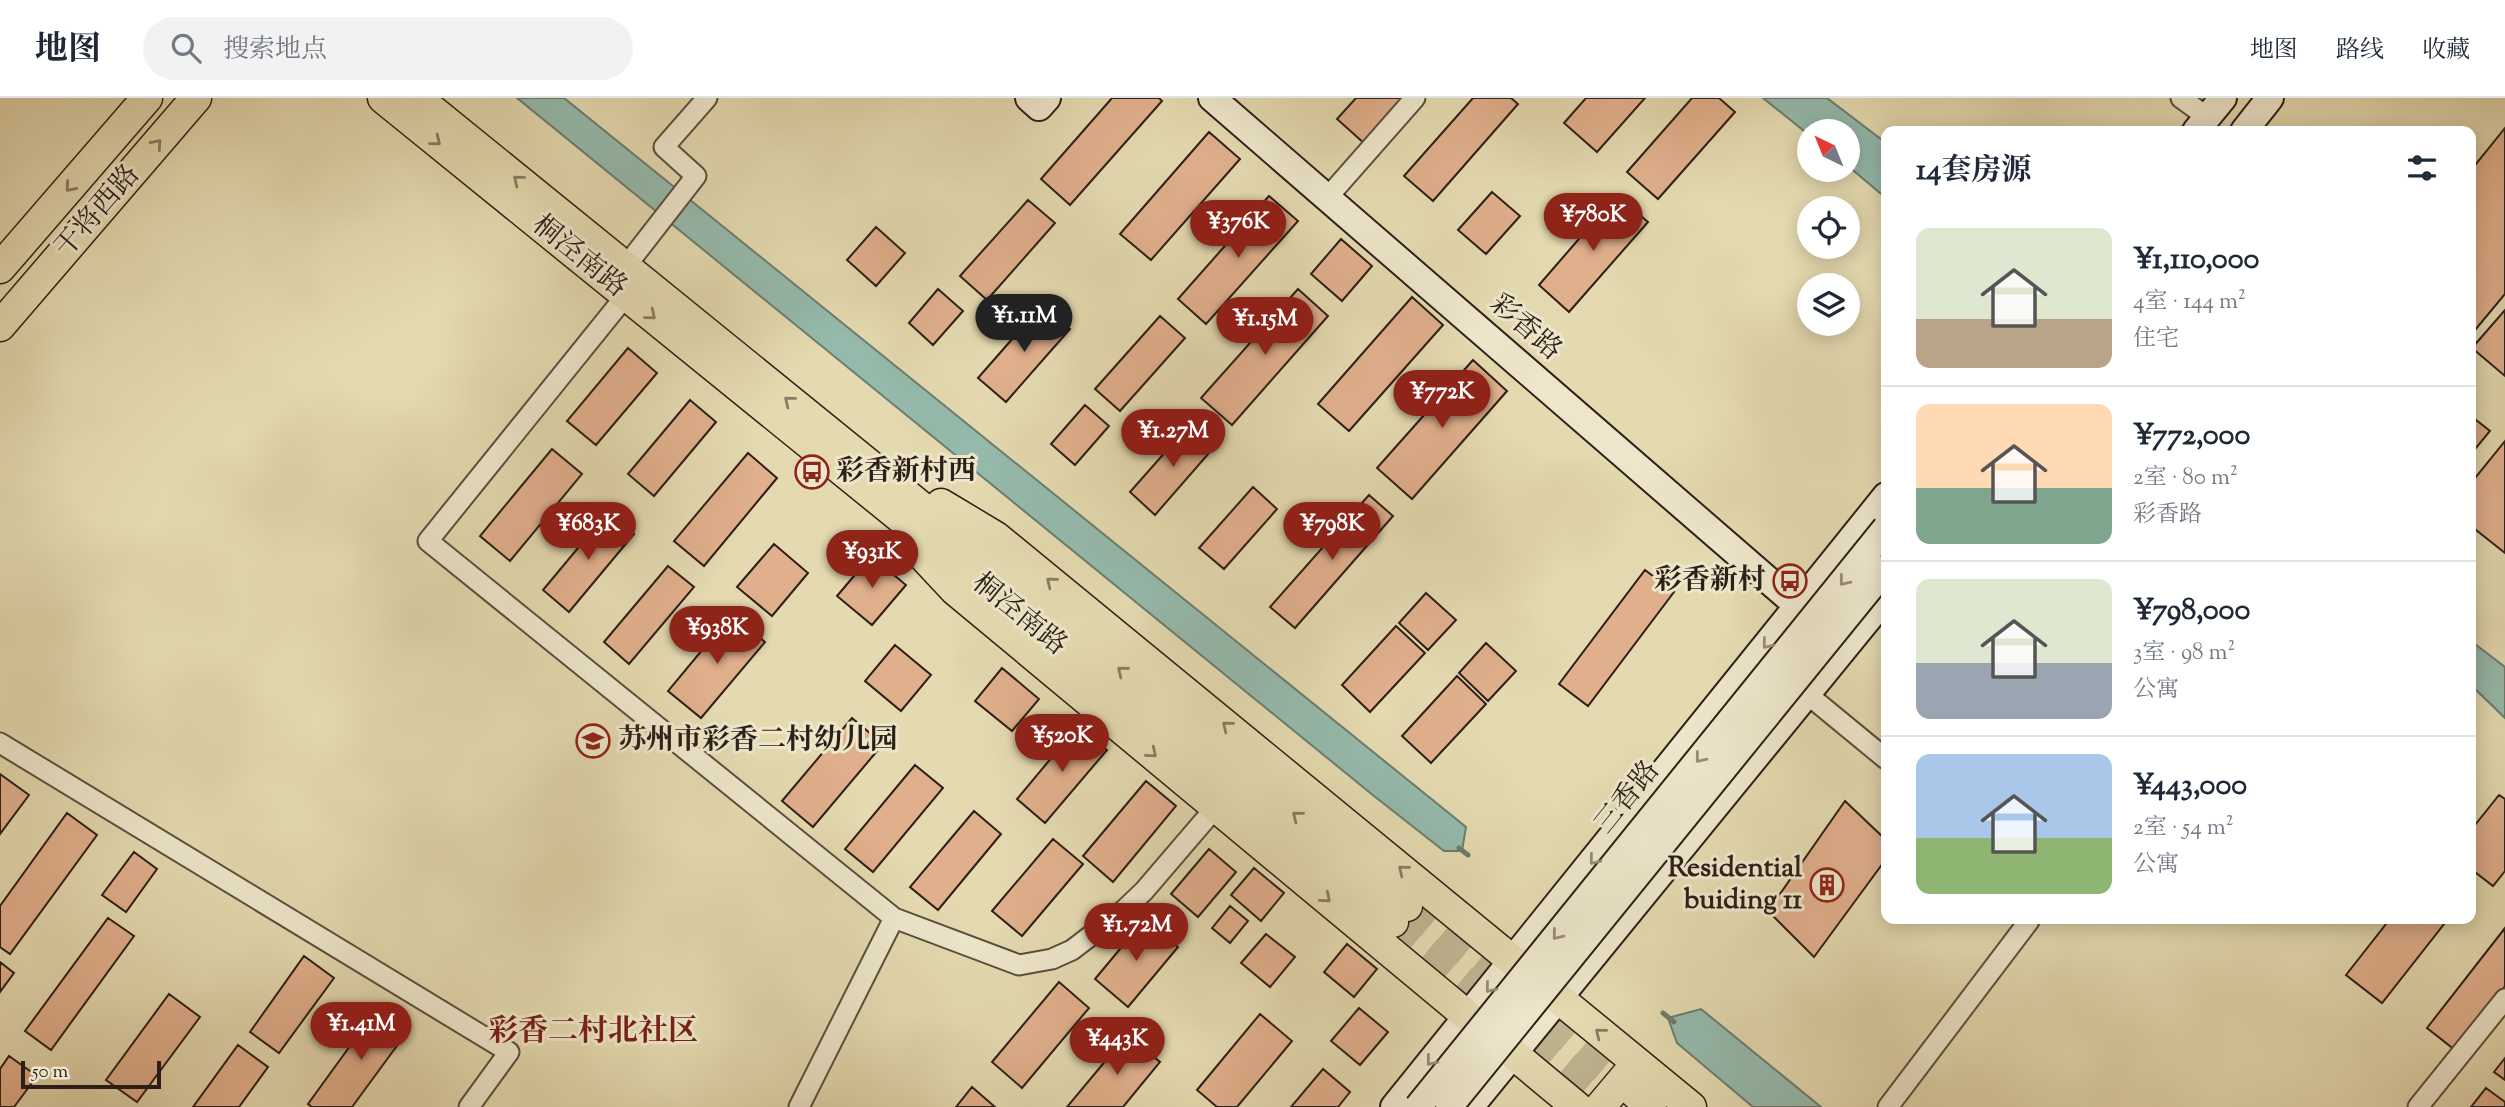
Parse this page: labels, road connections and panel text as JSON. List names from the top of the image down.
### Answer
{
  "streets": {
    "main road": [
      "干将西路",
      "桐泾南路",
      "彩香路",
      "三香路"
    ]
  },
  "districts": ["彩香二村北社区"],
  "places": {
    "bus stop": ["彩香新村西", "彩香新村"],
    "school or university": ["苏州市彩香二村幼儿园"],
    "building": ["Residential buiding 11"]
  },
  "scale_bar": "50 m",
  "north": "top left",
  "page": {
    "header": "地图",
    "search": "搜索地点",
    "nav": ["地图", "路线", "收藏"],
    "heading": "14套房源",
    "price": [
      "¥780K",
      "¥376K",
      "¥1.11M",
      "¥1.15M",
      "¥772K",
      "¥1.27M",
      "¥683K",
      "¥798K",
      "¥931K",
      "¥938K",
      "¥520K",
      "¥1.72M",
      "¥1.41M",
      "¥443K"
    ],
    "list": [
      {
        "name": "¥1,110,000",
        "note": "4室 · 144 m² · 住宅"
      },
      {
        "name": "¥772,000",
        "note": "2室 · 80 m² · 彩香路"
      },
      {
        "name": "¥798,000",
        "note": "3室 · 98 m² · 公寓"
      },
      {
        "name": "¥443,000",
        "note": "2室 · 54 m² · 公寓"
      }
    ],
    "scale": "50 m"
  }
}
